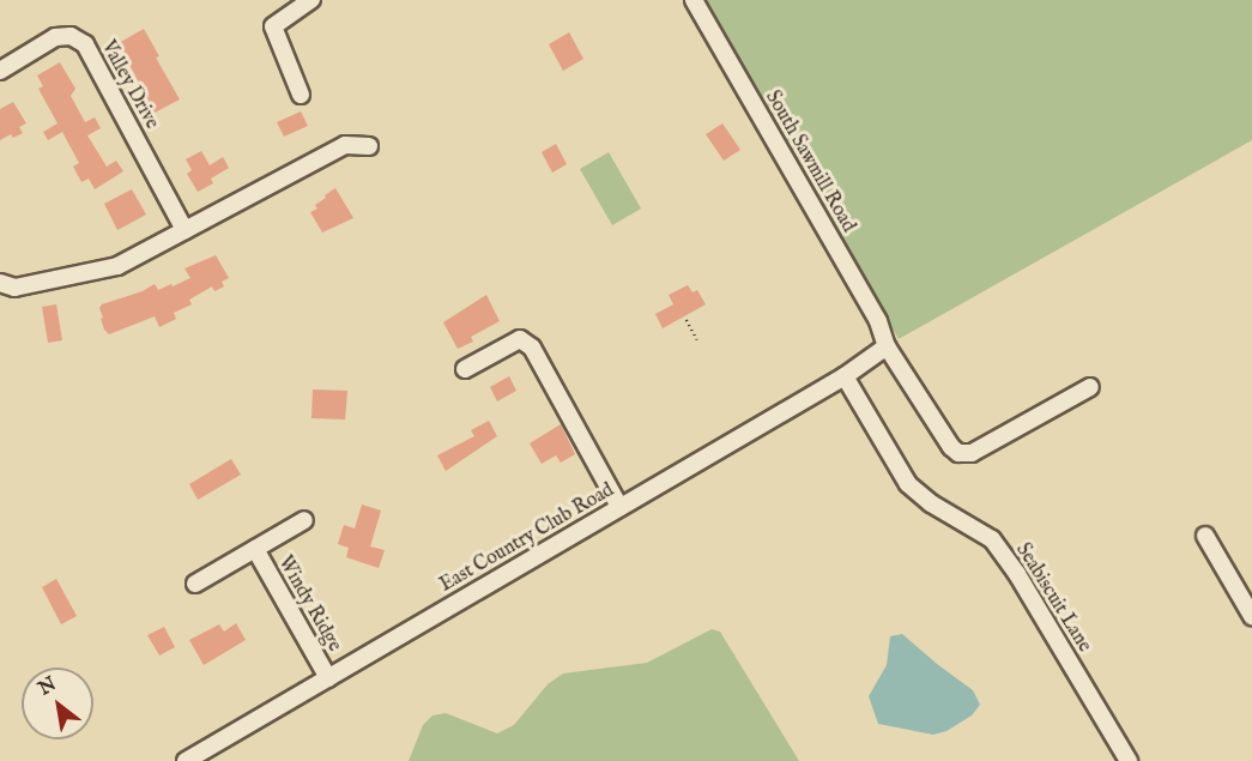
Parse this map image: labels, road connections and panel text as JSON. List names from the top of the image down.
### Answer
{
  "streets": {
    "street": [
      "Valley Drive",
      "South Sawmill Road",
      "East Country Club Road",
      "Seabiscuit Lane",
      "Windy Ridge"
    ]
  },
  "crossings": [
    ["South Sawmill Road", "East Country Club Road"],
    ["East Country Club Road", "Seabiscuit Lane"],
    ["East Country Club Road", "Windy Ridge"]
  ],
  "north": "top left"
}
